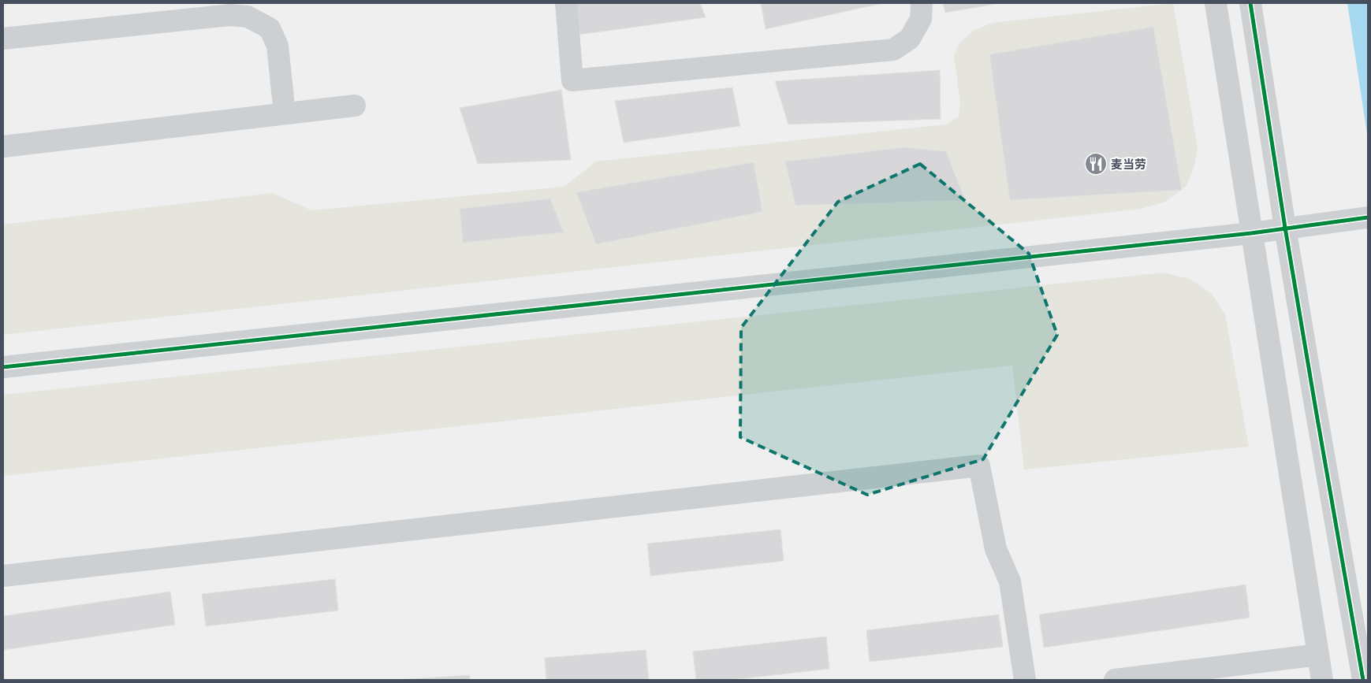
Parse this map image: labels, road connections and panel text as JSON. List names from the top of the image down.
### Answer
{
  "places": {
    "restaurant": ["麦当劳"]
  }
}
